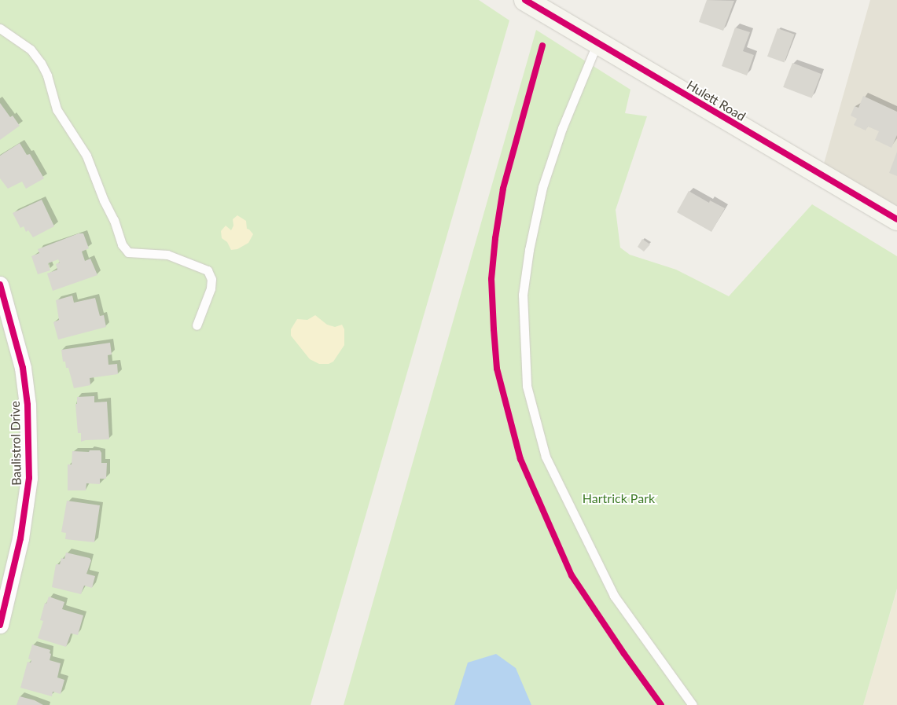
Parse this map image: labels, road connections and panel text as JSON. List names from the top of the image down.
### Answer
{
  "streets": {
    "street": ["Hulett Road", "Baulistrol Drive"]
  },
  "parks": ["Hartrick Park"]
}
